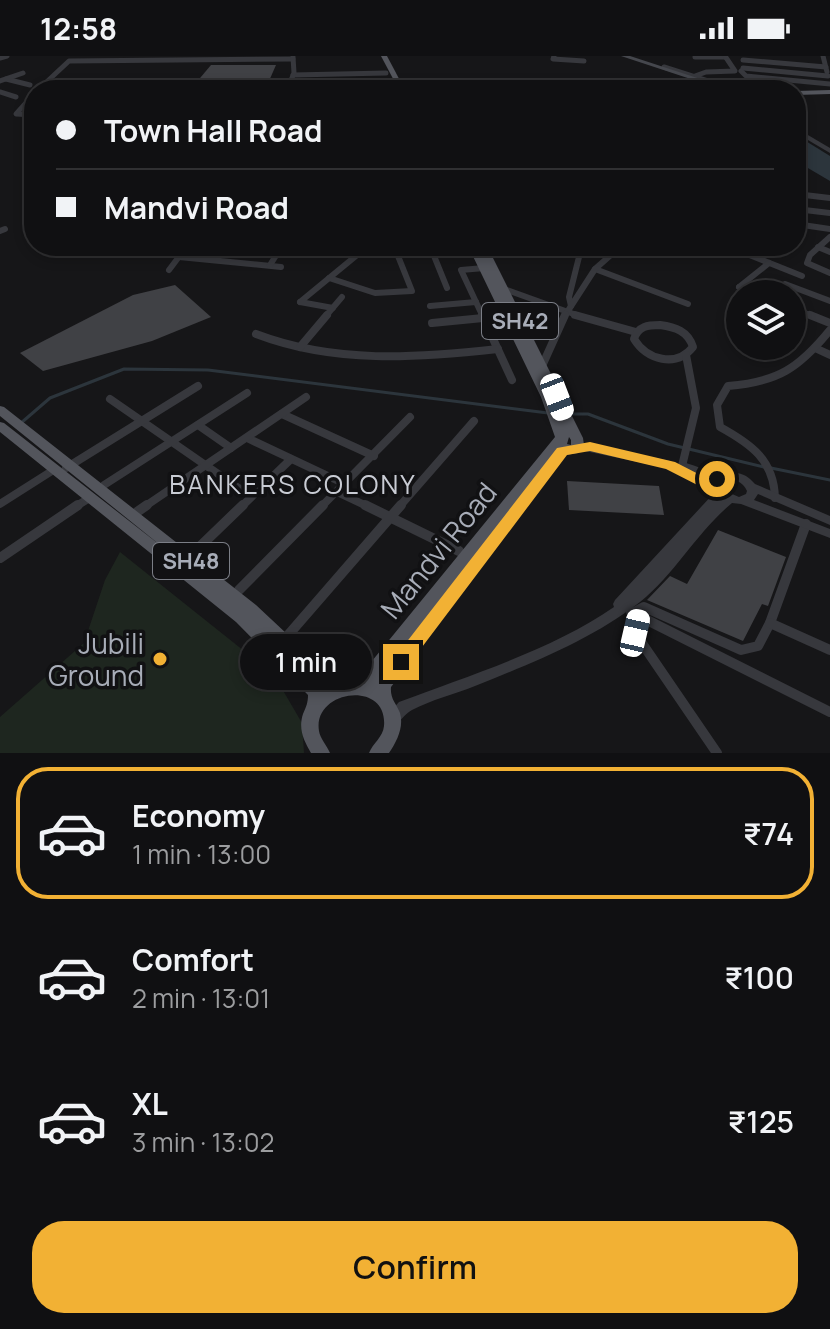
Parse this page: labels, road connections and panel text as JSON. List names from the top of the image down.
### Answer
{
  "streets": {
    "main road": ["SH42", "Mandvi Road", "SH48"]
  },
  "crossings": [
    ["SH42", "Mandvi Road"],
    ["Mandvi Road", "SH48"]
  ],
  "districts": ["BANKERS COLONY"],
  "places": ["Jubili Ground"],
  "page": {
    "status": "12:58",
    "banner": ["Town Hall Road", "Mandvi Road"],
    "bubble": "1 min",
    "list": [
      {
        "name": "Economy",
        "note": "1 min · 13:00",
        "value": "₹74"
      },
      {
        "name": "Comfort",
        "note": "2 min · 13:01",
        "value": "₹100"
      },
      {
        "name": "XL",
        "note": "3 min · 13:02",
        "value": "₹125"
      }
    ],
    "buttons": "Confirm"
  }
}
